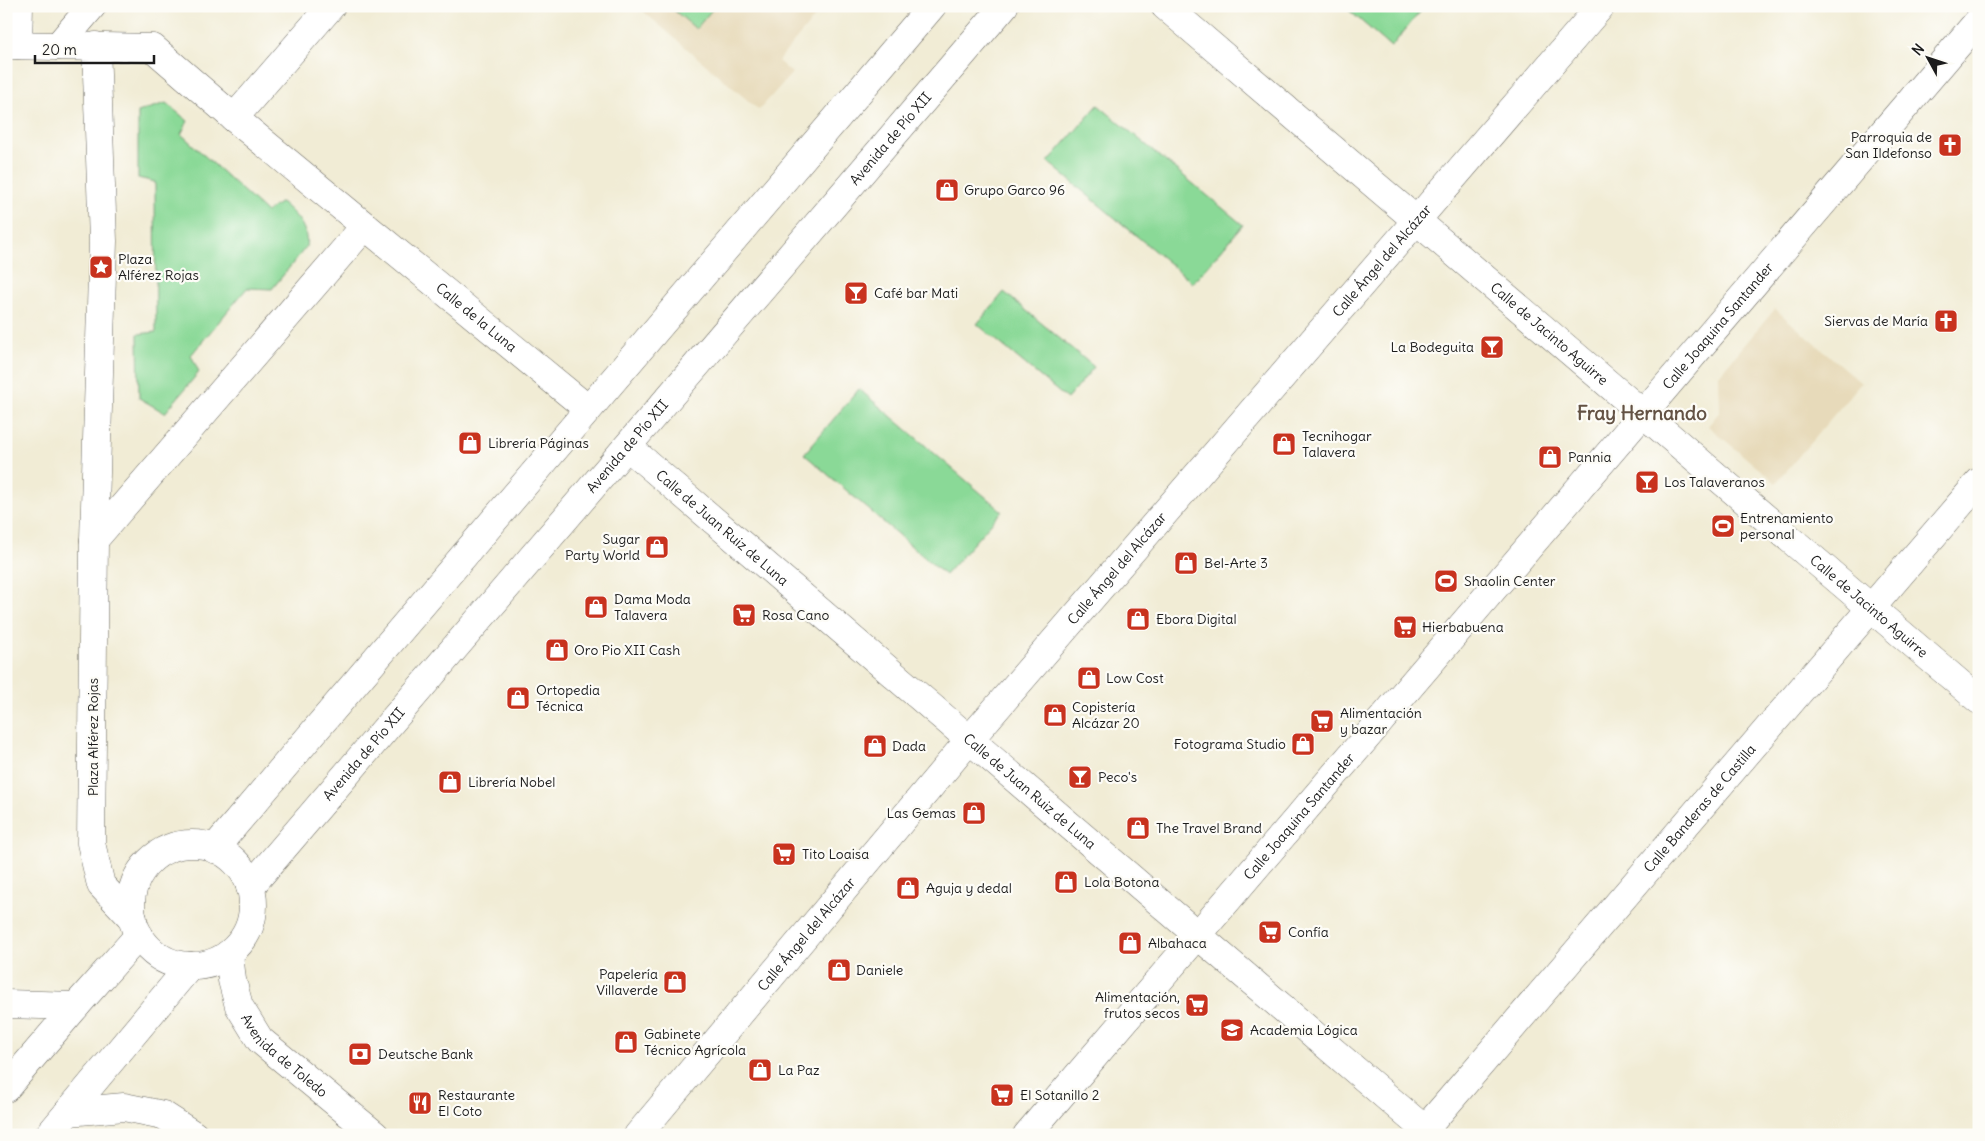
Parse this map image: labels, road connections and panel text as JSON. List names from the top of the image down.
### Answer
{
  "streets": {
    "street": [
      "Avenida de Pío XII",
      "Calle Ángel del Alcázar",
      "Calle de la Luna",
      "Calle Joaquina Santander",
      "Calle de Jacinto Aguirre",
      "Calle de Juan Ruiz de Luna",
      "Plaza Alférez Rojas",
      "Calle Banderas de Castilla",
      "Avenida de Toledo"
    ]
  },
  "crossings": [
    ["Avenida de Pío XII", "Calle de Juan Ruiz de Luna"],
    ["Avenida de Pío XII", "Plaza Alférez Rojas"],
    ["Avenida de Pío XII", "Avenida de Toledo"],
    ["Calle Ángel del Alcázar", "Calle de Jacinto Aguirre"],
    ["Calle Ángel del Alcázar", "Calle de Juan Ruiz de Luna"],
    ["Calle Joaquina Santander", "Calle de Jacinto Aguirre"],
    ["Calle Joaquina Santander", "Calle de Juan Ruiz de Luna"],
    ["Calle de Jacinto Aguirre", "Calle Banderas de Castilla"],
    ["Calle de Juan Ruiz de Luna", "Calle Banderas de Castilla"],
    ["Plaza Alférez Rojas", "Avenida de Toledo"]
  ],
  "districts": ["Fray Hernando"],
  "places": {
    "church": ["Parroquia de San Ildefonso", "Siervas de María"],
    "shop": [
      "Grupo Garco 96",
      "Librería Páginas",
      "Tecnihogar Talavera",
      "Pannia",
      "Sugar Party World",
      "Bel-Arte 3",
      "Dama Moda Talavera",
      "Ebora Digital",
      "Oro Pio XII Cash",
      "Low Cost",
      "Ortopedia Técnica",
      "Copistería Alcázar 20",
      "Fotograma Studio",
      "Dada",
      "Librería Nobel",
      "Las Gemas",
      "The Travel Brand",
      "Lola Botona",
      "Aguja y dedal",
      "Albahaca",
      "Daniele",
      "Papelería Villaverde",
      "Gabinete Técnico Agrícola",
      "La Paz"
    ],
    "place": ["Plaza Alférez Rojas"],
    "bar": [
      "Café bar Mati",
      "La Bodeguita",
      "Los Talaveranos",
      "Peco's"
    ],
    "sports": ["Entrenamiento personal", "Shaolin Center"],
    "supermarket": [
      "Rosa Cano",
      "Hierbabuena",
      "Alimentación y bazar",
      "Tito Loaisa",
      "Confía",
      "Alimentación, frutos secos",
      "El Sotanillo 2"
    ],
    "school or university": ["Academia Lógica"],
    "bank": ["Deutsche Bank"],
    "restaurant": ["Restaurante El Coto"]
  },
  "scale_bar": "20 m",
  "north": "top left"
}
